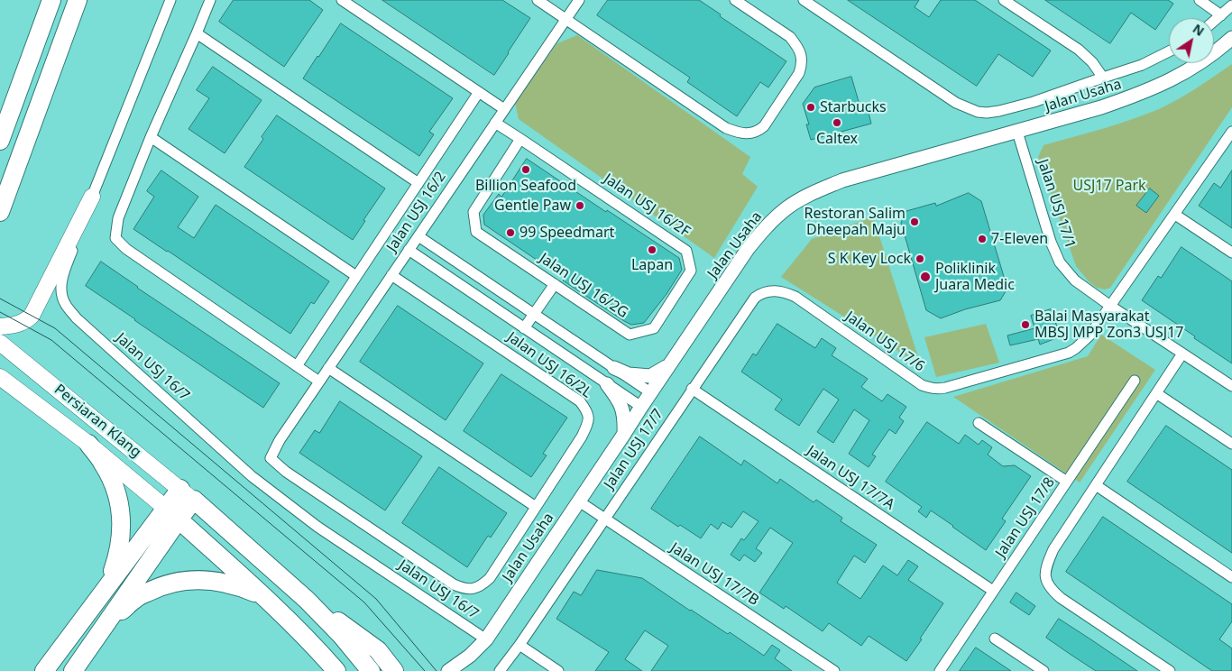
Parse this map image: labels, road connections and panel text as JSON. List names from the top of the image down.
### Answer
{
  "streets": {
    "main road": ["Persiaran Klang"],
    "street": [
      "Jalan Usaha",
      "Jalan USJ 17/1",
      "Jalan USJ 16/2F",
      "Jalan USJ 16/2",
      "Jalan USJ 16/2G",
      "Jalan USJ 17/6",
      "Jalan USJ 16/2L",
      "Jalan USJ 16/7",
      "Jalan USJ 17/7",
      "Jalan USJ 17/7A",
      "Jalan USJ 17/8",
      "Jalan USJ 17/7B"
    ]
  },
  "crossings": [
    ["Jalan Usaha", "Jalan USJ 17/1"],
    ["Jalan Usaha", "Jalan USJ 16/7"],
    ["Jalan Usaha", "Jalan USJ 17/7B"],
    ["Jalan USJ 17/1", "Jalan USJ 17/6"],
    ["Jalan USJ 16/2F", "Jalan USJ 16/2"],
    ["Jalan USJ 16/2F", "Jalan USJ 16/2G"],
    ["Jalan USJ 16/2", "Jalan USJ 16/2L"],
    ["Jalan USJ 17/6", "Jalan USJ 17/7"],
    ["Jalan USJ 17/7", "Jalan USJ 17/7A"],
    ["Jalan USJ 17/7", "Jalan USJ 17/7B"],
    ["Jalan USJ 17/7A", "Jalan USJ 17/8"]
  ],
  "parks": ["USJ17 Park"],
  "places": [
    "Starbucks",
    "Caltex",
    "Billion Seafood",
    "Gentle Paw",
    "Restoran Salim Dheepah Maju",
    "99 Speedmart",
    "7-Eleven",
    "Lapan",
    "S K Key Lock",
    "Poliklinik Juara Medic",
    "Balai Masyarakat MBSJ MPP Zon3 USJ17"
  ],
  "north": "top right"
}
